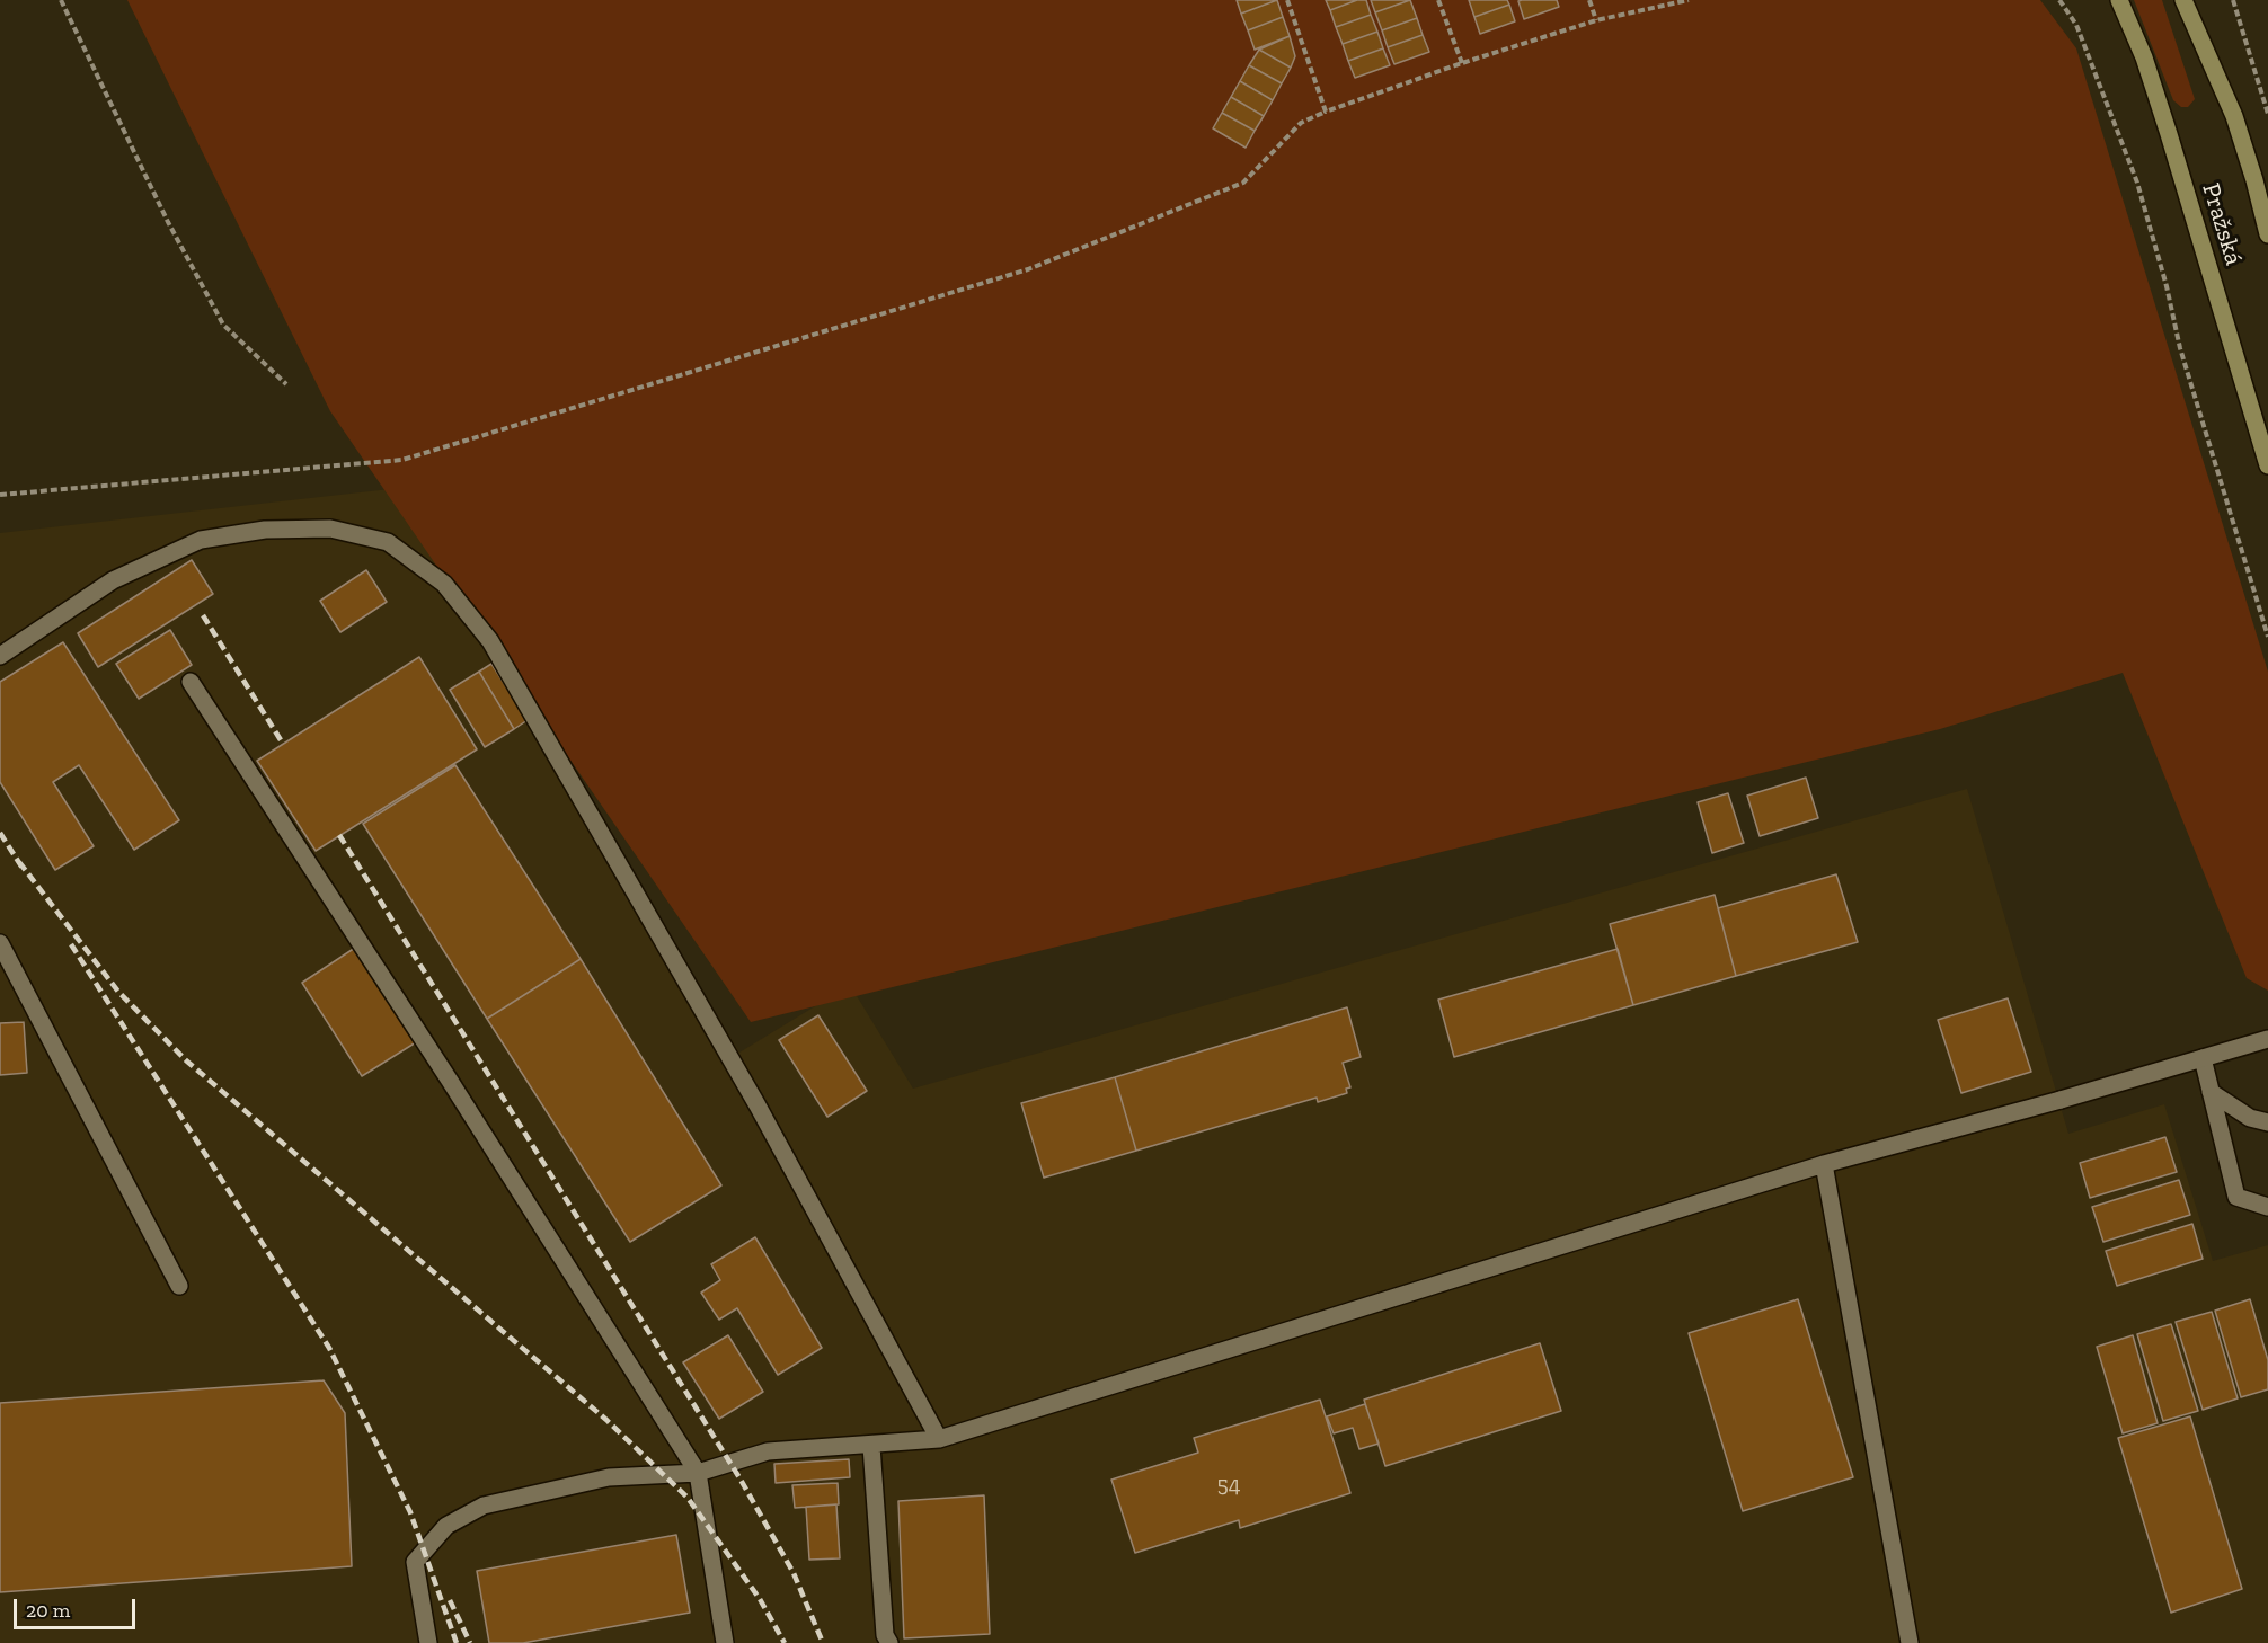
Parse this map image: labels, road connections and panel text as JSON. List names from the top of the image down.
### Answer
{
  "streets": {
    "street": ["Pražská"]
  },
  "house_numbers": ["54"],
  "scale_bar": "20 m"
}
